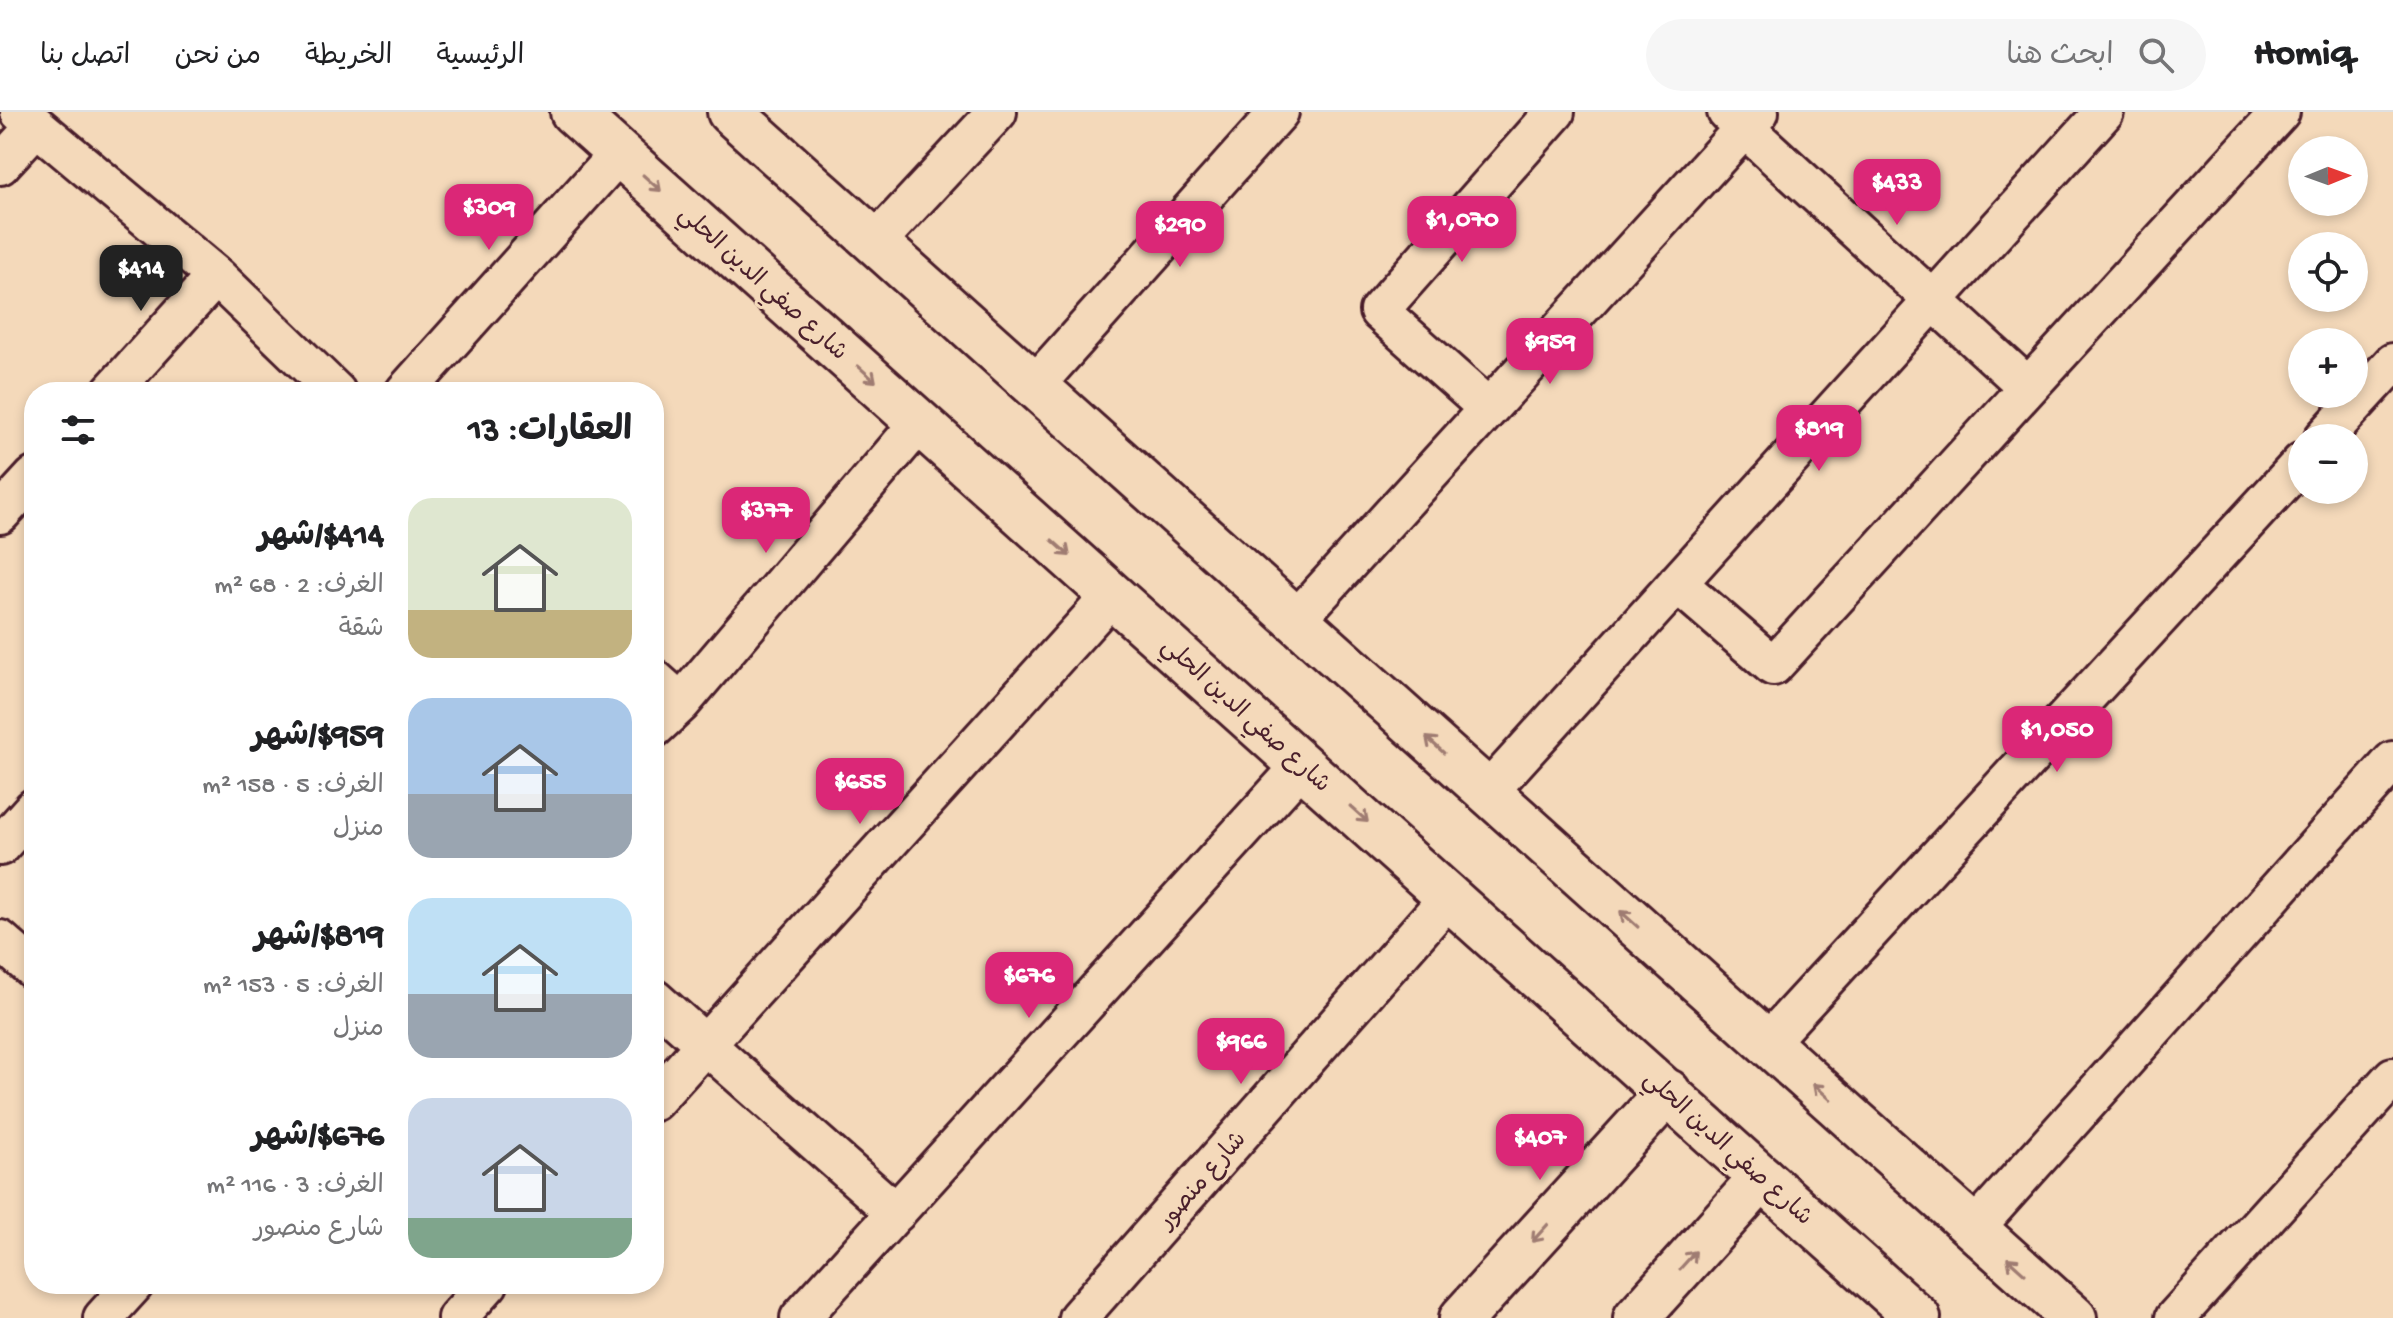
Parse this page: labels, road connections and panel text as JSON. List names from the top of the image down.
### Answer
{
  "streets": {
    "main road": ["شارع صفي الدين الحلي"],
    "street": ["شارع منصور"]
  },
  "crossings": [
    ["شارع صفي الدين الحلي", "شارع منصور"]
  ],
  "north": "right",
  "page": {
    "header": "Homiq",
    "search": "ابحث هنا",
    "nav": [
      "الرئيسية",
      "الخريطة",
      "من نحن",
      "اتصل بنا"
    ],
    "map_buttons": ["+", "−"],
    "price": [
      "$433",
      "$309",
      "$1,070",
      "$290",
      "$414",
      "$959",
      "$819",
      "$377",
      "$1,050",
      "$655",
      "$676",
      "$966",
      "$407"
    ],
    "heading": "العقارات: 13",
    "list": [
      {
        "name": "$414/شهر",
        "note": "الغرف: 2 · 68 m² · شقة"
      },
      {
        "name": "$959/شهر",
        "note": "الغرف: 5 · 158 m² · منزل"
      },
      {
        "name": "$819/شهر",
        "note": "الغرف: 5 · 153 m² · منزل"
      },
      {
        "name": "$676/شهر",
        "note": "الغرف: 3 · 116 m² · شارع منصور"
      }
    ]
  }
}
